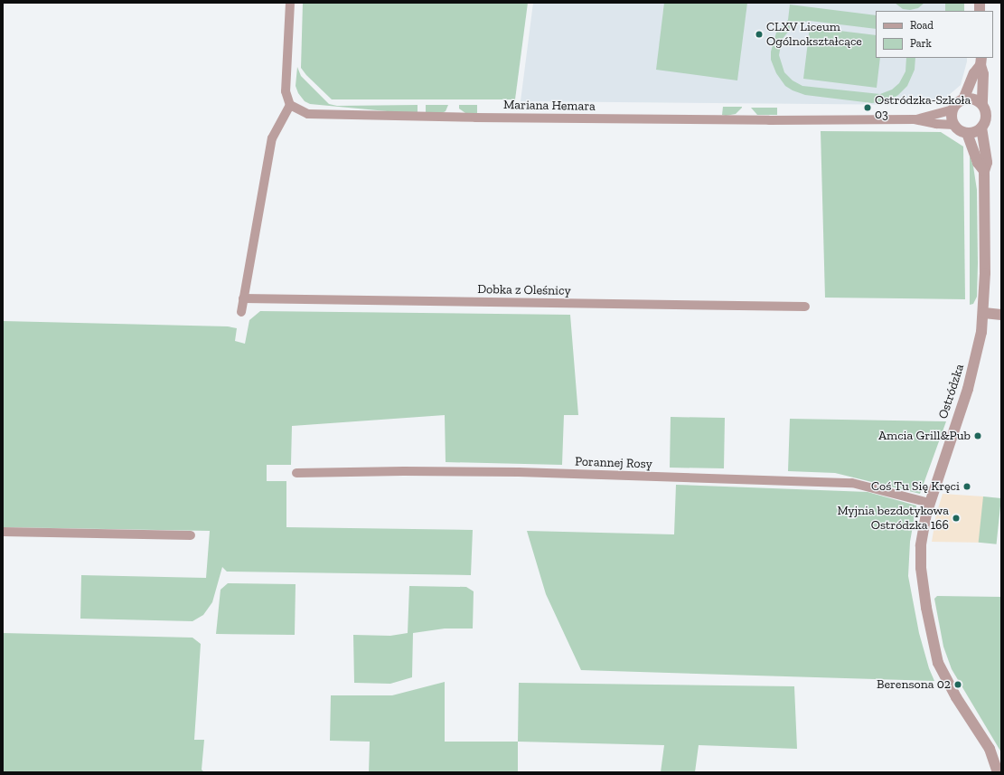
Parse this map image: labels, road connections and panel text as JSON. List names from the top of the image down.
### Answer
{
  "streets": {
    "street": [
      "Mariana Hemara",
      "Dobka z Oleśnicy",
      "Ostródzka",
      "Porannej Rosy"
    ]
  },
  "crossings": [
    ["Mariana Hemara", "Ostródzka"],
    ["Ostródzka", "Porannej Rosy"]
  ],
  "places": [
    "CLXV Liceum Ogólnokształcące",
    "Ostródzka-Szkoła 03",
    "Amcia Grill&Pub",
    "Coś Tu Się Kręci",
    "Myjnia bezdotykowa Ostródzka 166",
    "Berensona 02"
  ],
  "legend": ["Road", "Park"]
}
